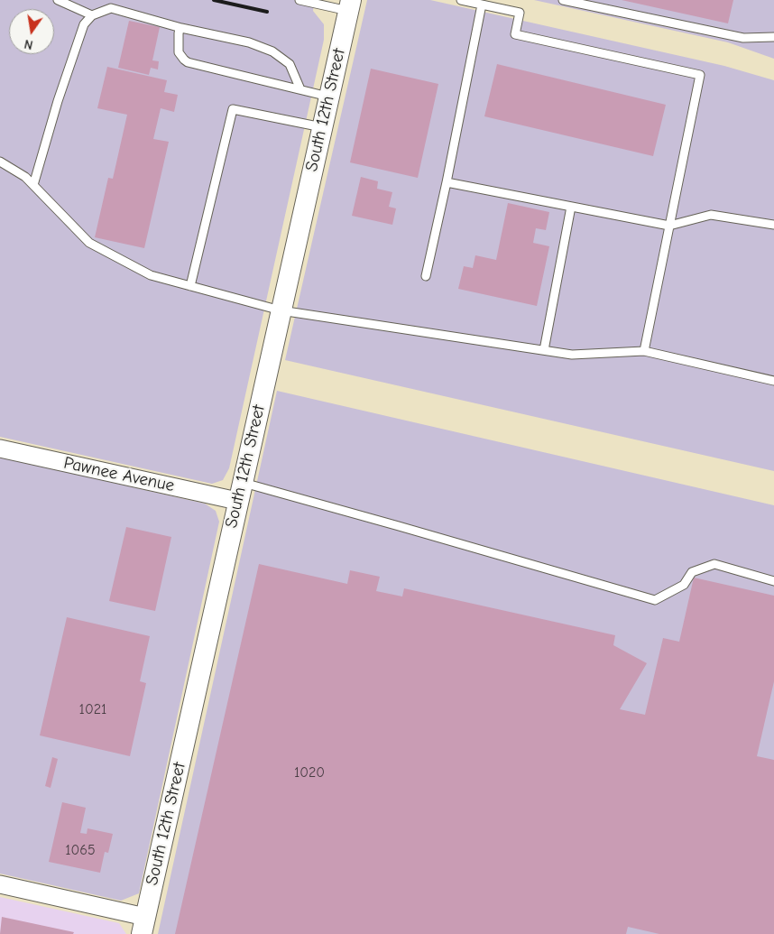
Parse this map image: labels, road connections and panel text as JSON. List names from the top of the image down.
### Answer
{
  "streets": {
    "street": ["South 12th Street", "Pawnee Avenue"]
  },
  "crossings": [
    ["South 12th Street", "Pawnee Avenue"]
  ],
  "house_numbers": ["1021", "1020", "1065"],
  "north": "bottom"
}
